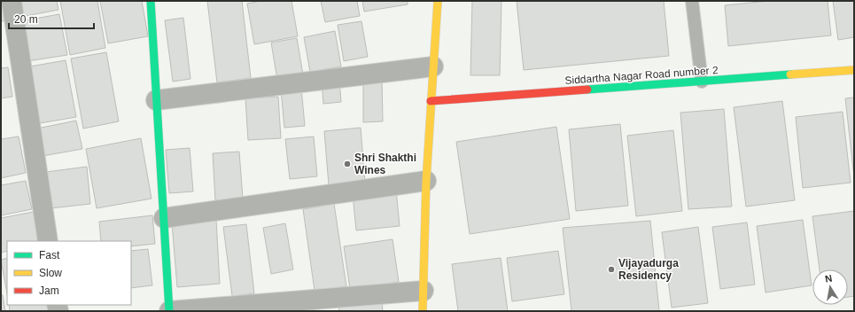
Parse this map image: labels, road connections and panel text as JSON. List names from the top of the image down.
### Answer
{
  "streets": {
    "street": ["Siddartha Nagar Road number 2"]
  },
  "places": ["Shri Shakthi Wines", "Vijayadurga Residency"],
  "legend": ["Fast", "Slow", "Jam"],
  "scale_bar": "20 m",
  "north": "top"
}
